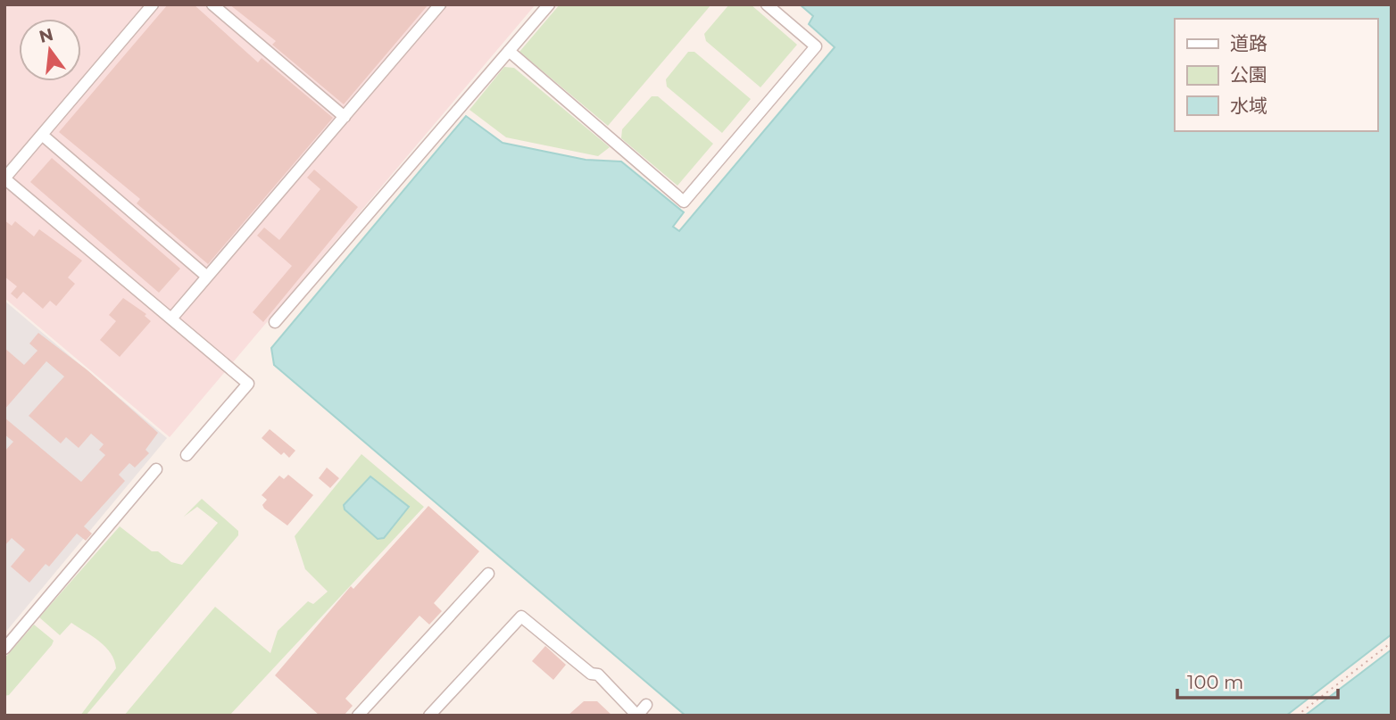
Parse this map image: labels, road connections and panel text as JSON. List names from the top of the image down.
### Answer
{
  "legend": ["道路", "公園", "水域"],
  "scale_bar": "100 m",
  "north": "top"
}
